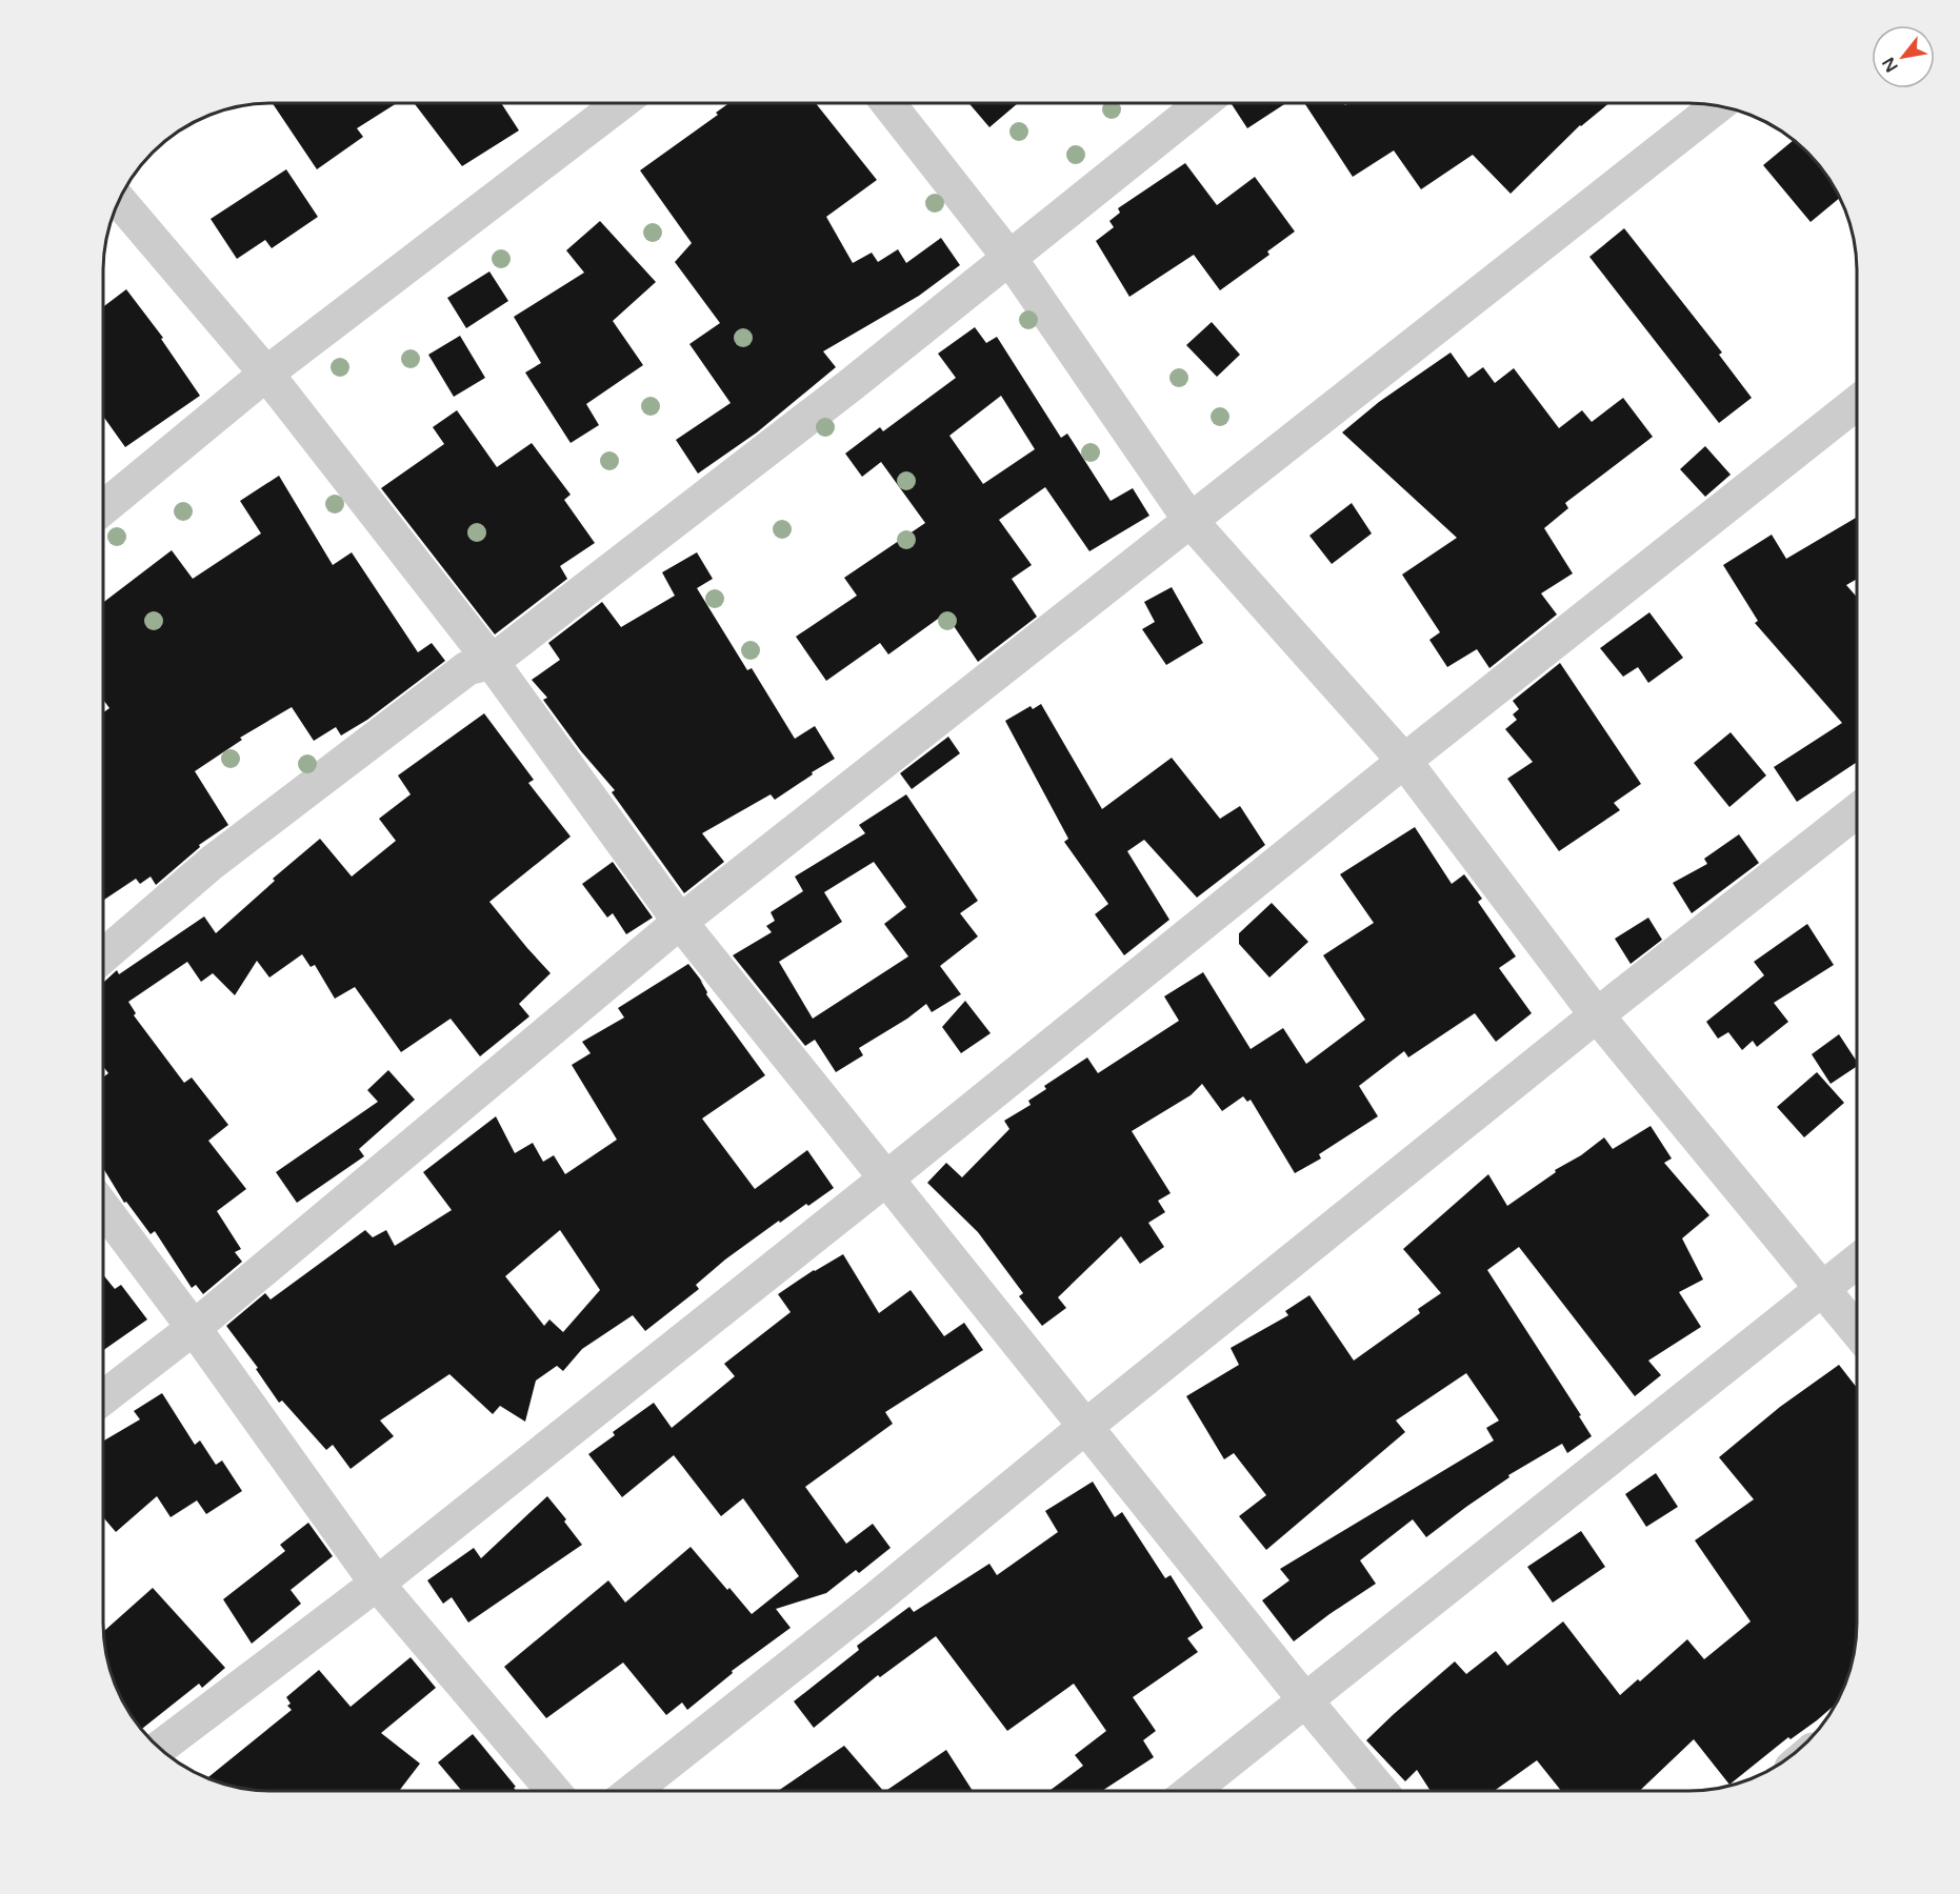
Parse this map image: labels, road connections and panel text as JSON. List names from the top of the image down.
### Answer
{
  "north": "bottom left"
}
